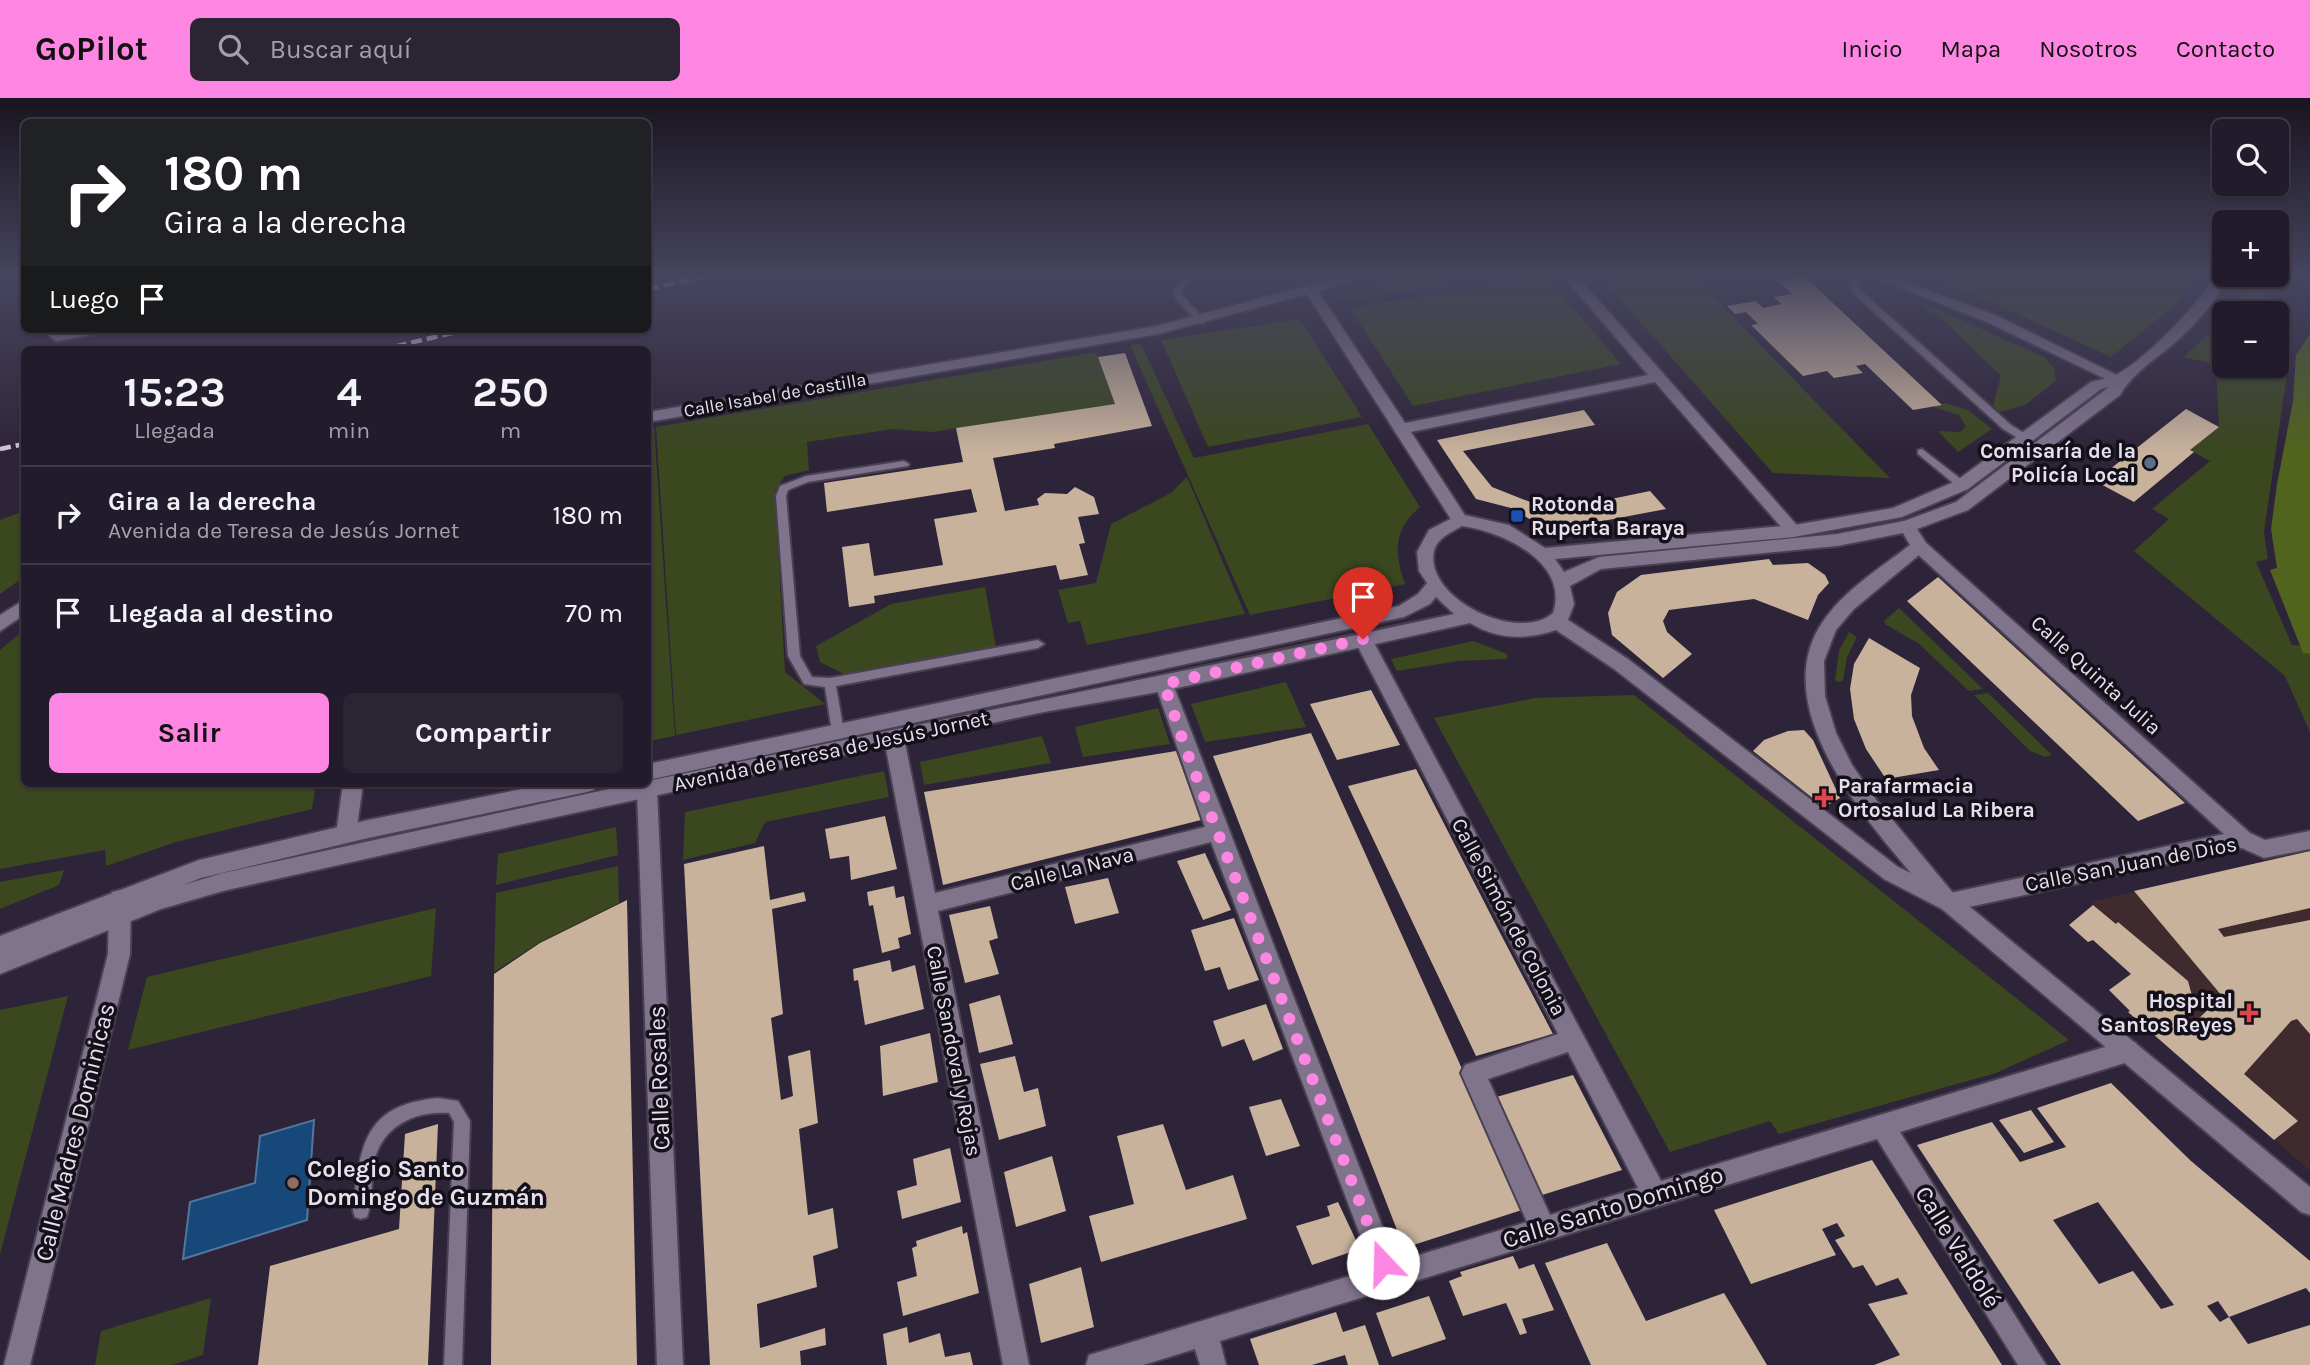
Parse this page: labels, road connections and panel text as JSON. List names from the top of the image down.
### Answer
{
  "streets": {
    "street": [
      "Calle Isabel de Castilla",
      "Calle Quinta Julia",
      "Avenida de Teresa de Jesús Jornet",
      "Calle San Juan de Dios",
      "Calle La Nava",
      "Calle Simón de Colonia",
      "Calle Sandoval y Rojas",
      "Calle Rosales",
      "Calle Madres Dominicas",
      "Calle Santo Domingo",
      "Calle Valdolé"
    ]
  },
  "crossings": [
    ["Calle Quinta Julia", "Calle San Juan de Dios"],
    ["Avenida de Teresa de Jesús Jornet", "Calle Simón de Colonia"],
    ["Avenida de Teresa de Jesús Jornet", "Calle Sandoval y Rojas"],
    ["Avenida de Teresa de Jesús Jornet", "Calle Madres Dominicas"],
    ["Calle La Nava", "Calle Sandoval y Rojas"],
    ["Calle Simón de Colonia", "Calle Santo Domingo"],
    ["Calle Santo Domingo", "Calle Valdolé"]
  ],
  "places": {
    "other": ["Comisaría de la Policía Local", "Colegio Santo Domingo de Guzmán"],
    "transit": ["Rotonda Ruperta Baraya"],
    "health": ["Parafarmacia Ortosalud La Ribera", "Hospital Santos Reyes"]
  },
  "page": {
    "header": "GoPilot",
    "search": "Buscar aquí",
    "nav": [
      "Inicio",
      "Mapa",
      "Nosotros",
      "Contacto"
    ],
    "map_buttons": ["+", "−"],
    "turn": ["180 m", "Gira a la derecha"],
    "then": "Luego",
    "eta": [
      "15:23",
      "Llegada",
      "4",
      "min",
      "250",
      "m"
    ],
    "list": [
      {
        "name": "Gira a la derecha",
        "note": "Avenida de Teresa de Jesús Jornet",
        "value": "180 m"
      },
      {
        "name": "Llegada al destino",
        "value": "70 m"
      }
    ],
    "buttons": ["Salir", "Compartir"]
  }
}
